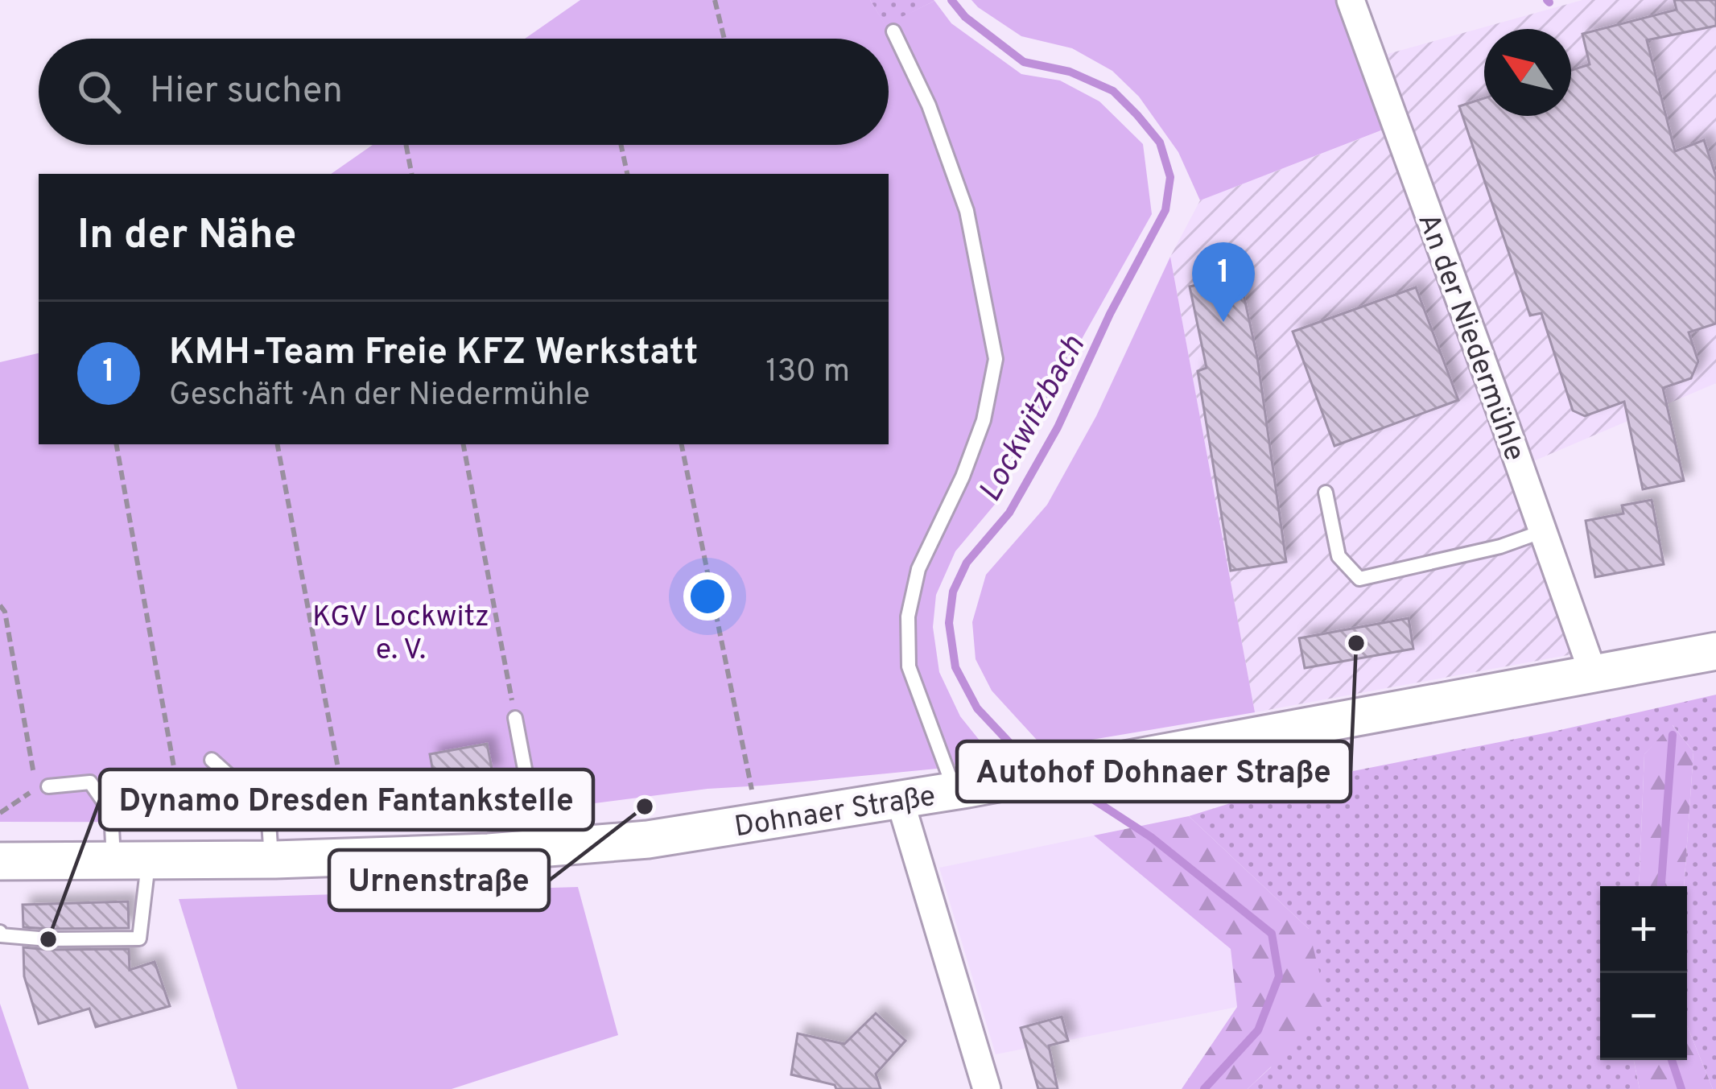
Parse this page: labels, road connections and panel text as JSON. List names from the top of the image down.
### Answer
{
  "streets": {
    "main road": ["Dohnaer Straße"],
    "street": ["An der Niedermühle"]
  },
  "crossings": [
    ["An der Niedermühle", "Dohnaer Straße"]
  ],
  "water": ["Lockwitzbach"],
  "parks": ["KGV Lockwitz e. V."],
  "places": ["Autohof Dohnaer Straße", "Urnenstraße", "Dynamo Dresden Fantankstelle"],
  "north": "top left",
  "page": {
    "search": "Hier suchen",
    "heading": "In der Nähe",
    "pins": "1",
    "list": [
      {
        "mark": "1",
        "name": "KMH-Team Freie KFZ Werkstatt",
        "note": "Geschäft · An der Niedermühle",
        "value": "130 m"
      }
    ],
    "map_buttons": ["+", "−"]
  }
}
